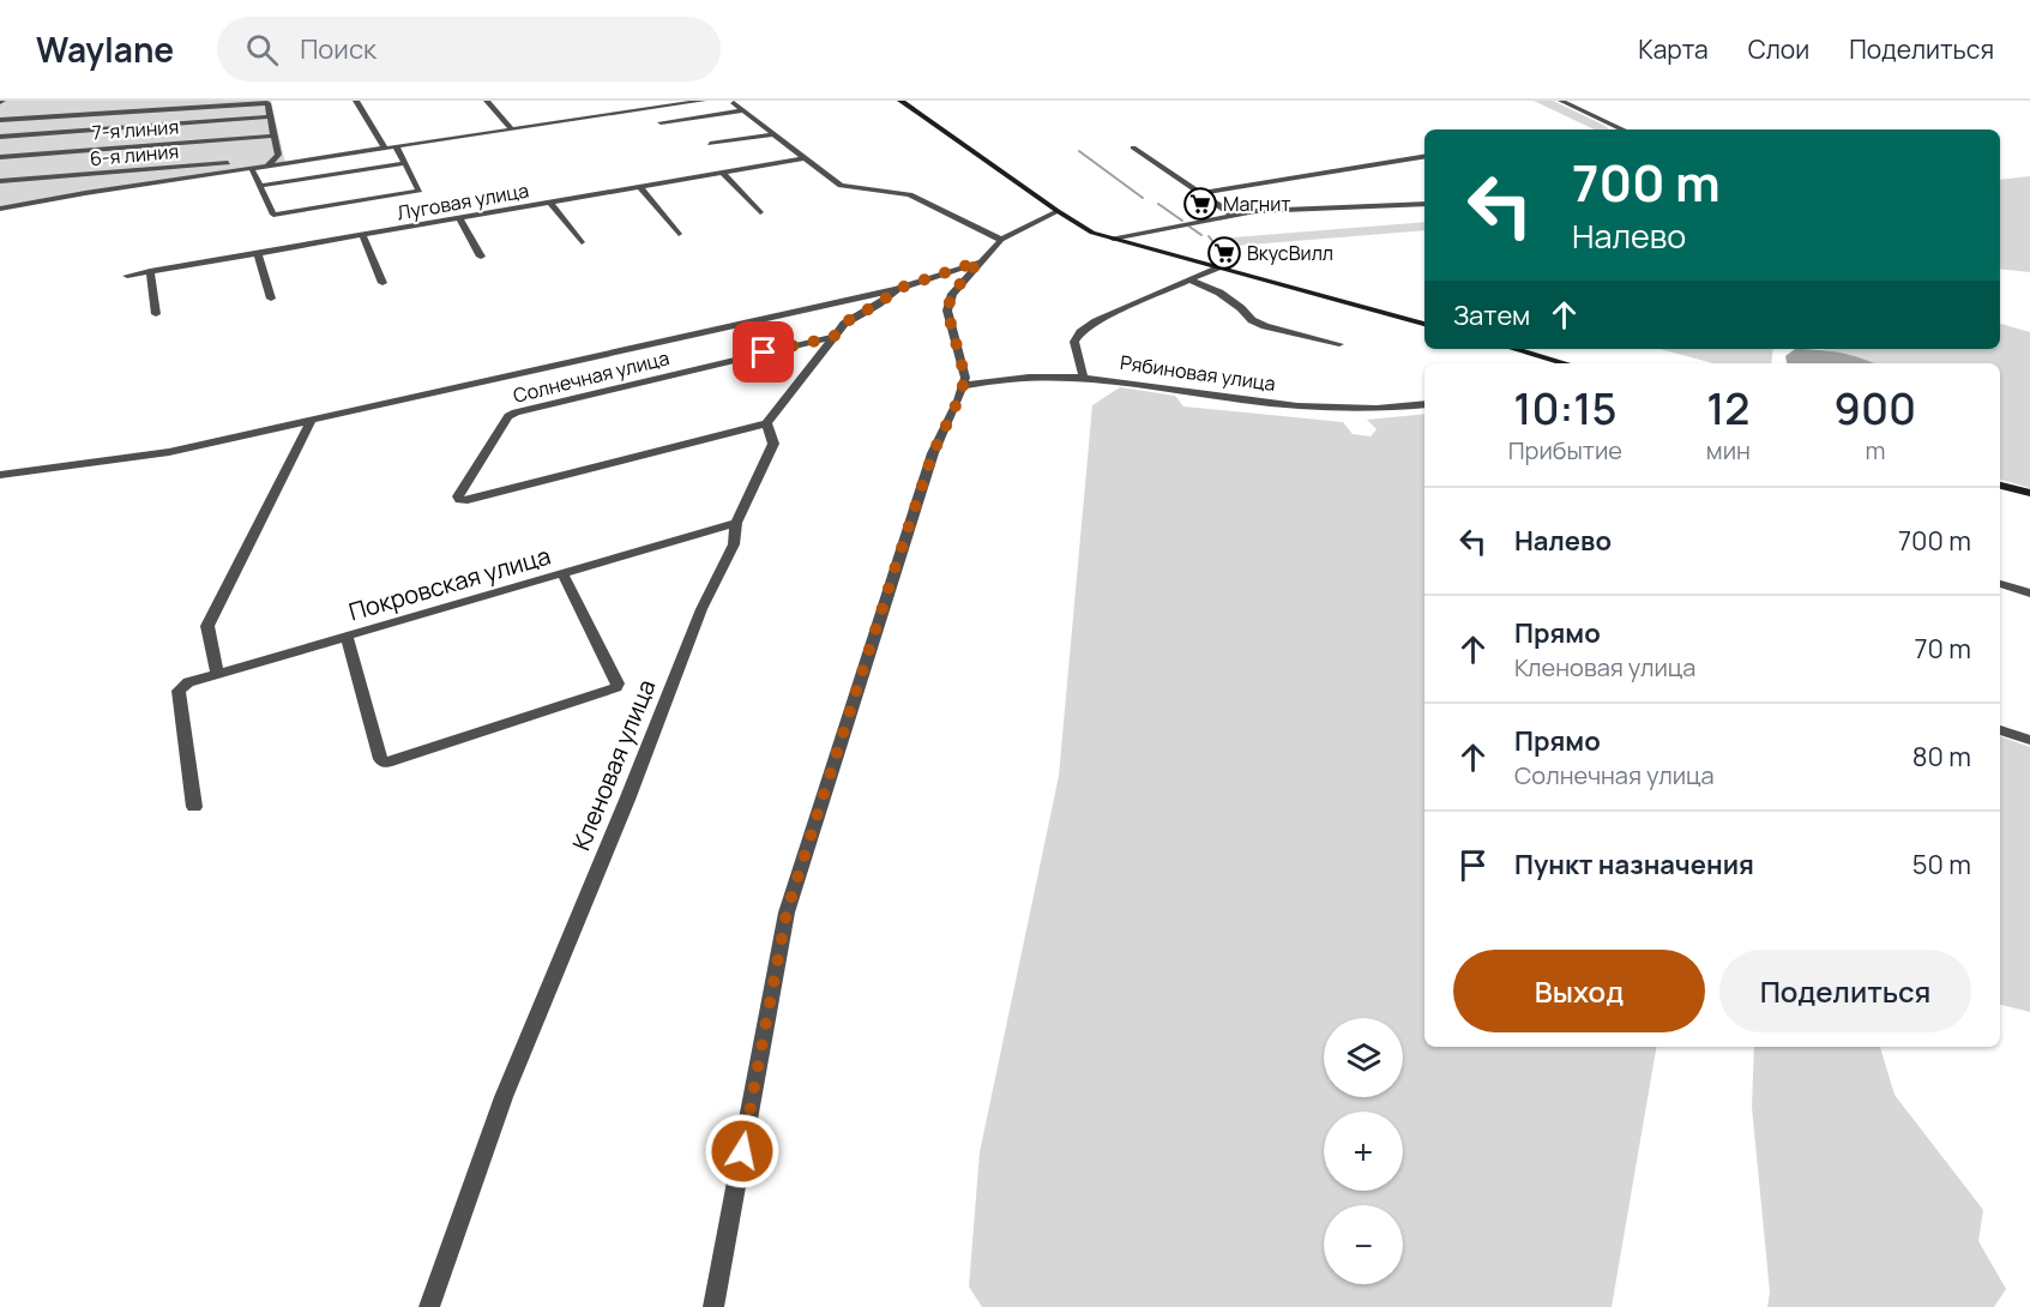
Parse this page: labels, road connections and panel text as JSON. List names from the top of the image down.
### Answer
{
  "streets": {
    "street": [
      "7-я линия",
      "6-я линия",
      "Луговая улица",
      "Рябиновая улица",
      "Солнечная улица",
      "Покровская улица",
      "Кленовая улица"
    ]
  },
  "crossings": [
    ["Солнечная улица", "Кленовая улица"],
    ["Покровская улица", "Кленовая улица"]
  ],
  "places": {
    "supermarket": ["Магнит", "ВкусВилл"]
  },
  "page": {
    "header": "Waylane",
    "search": "Поиск",
    "nav": ["Карта", "Слои", "Поделиться"],
    "turn": ["700 m", "Налево"],
    "then": "Затем",
    "eta": [
      "10:15",
      "Прибытие",
      "12",
      "мин",
      "900",
      "m"
    ],
    "list": [
      {
        "name": "Налево",
        "value": "700 m"
      },
      {
        "name": "Прямо",
        "note": "Кленовая улица",
        "value": "70 m"
      },
      {
        "name": "Прямо",
        "note": "Солнечная улица",
        "value": "80 m"
      },
      {
        "name": "Пункт назначения",
        "value": "50 m"
      }
    ],
    "buttons": ["Выход", "Поделиться"],
    "map_buttons": ["+", "−"]
  }
}
